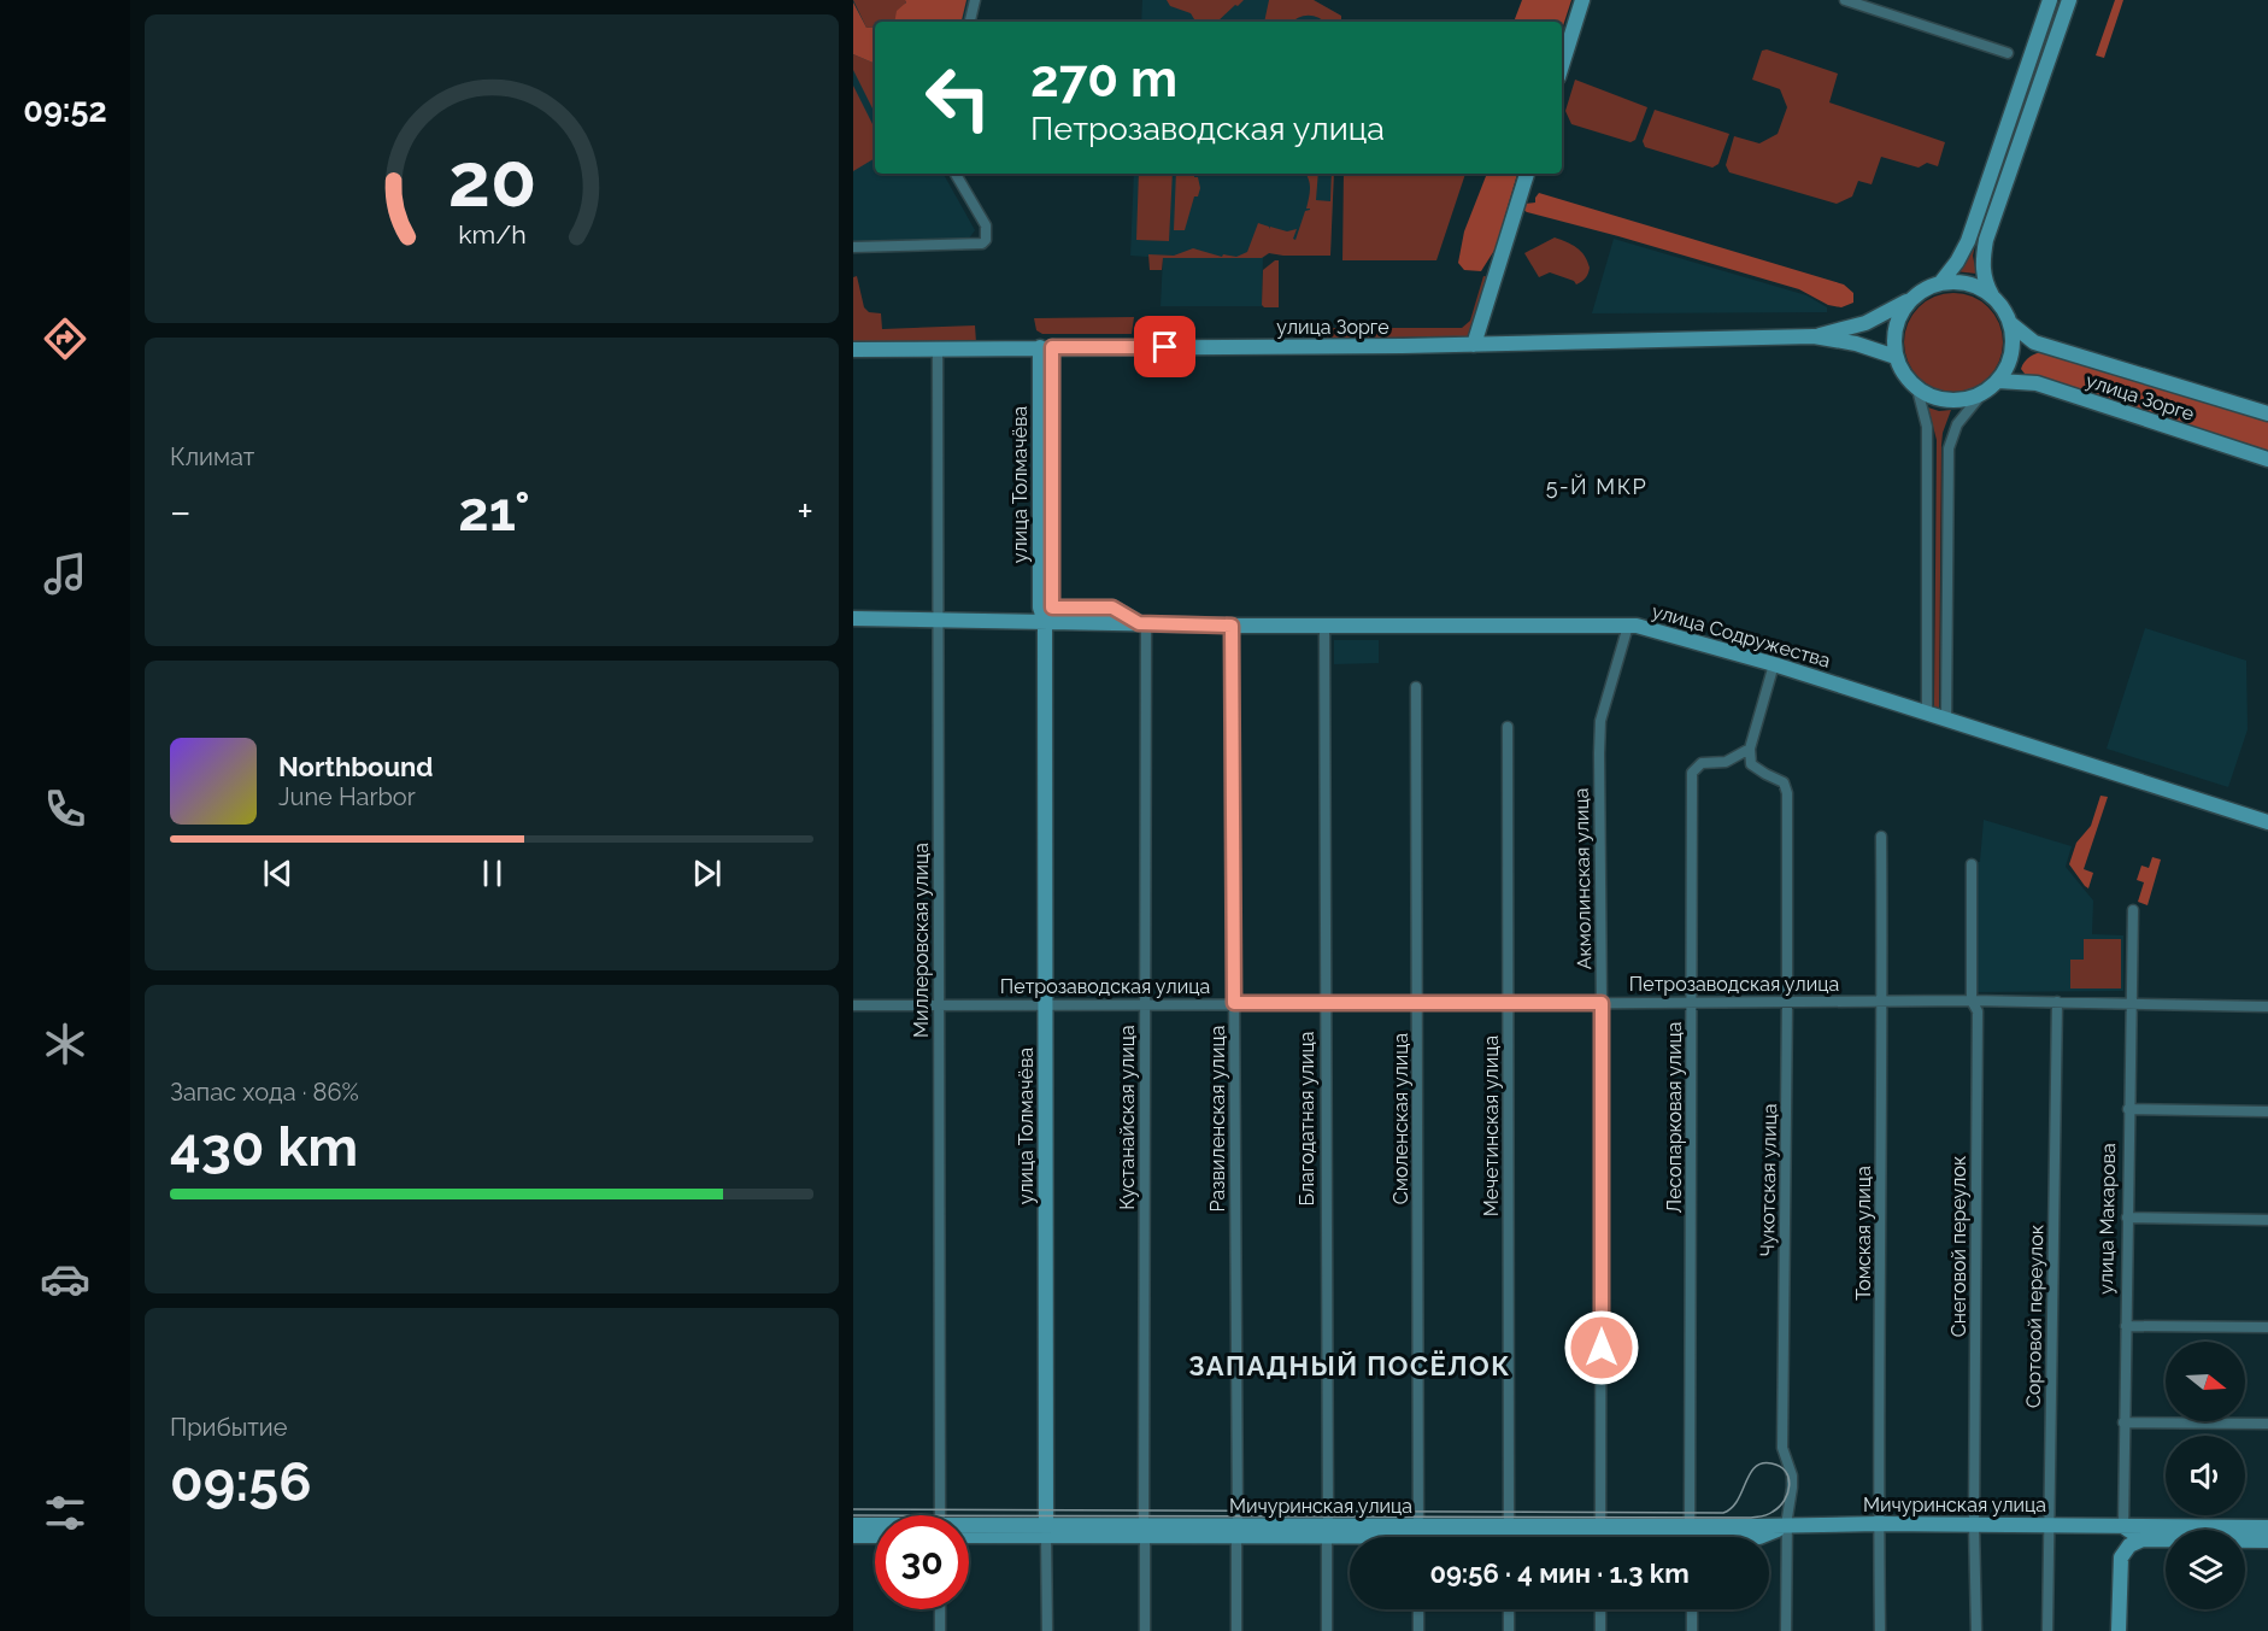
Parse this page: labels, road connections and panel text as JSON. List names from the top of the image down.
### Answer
{
  "streets": {
    "main road": [
      "улица Зорге",
      "улица Толмачёва",
      "улица Содружества",
      "Мичуринская улица"
    ],
    "street": [
      "Акмолинская улица",
      "Миллеровская улица",
      "Петрозаводская улица",
      "Кустанайская улица",
      "Лесопарковая улица",
      "Развиленская улица",
      "Благодатная улица",
      "Смоленская улица",
      "Мечетинская улица",
      "Чукотская улица",
      "улица Макарова",
      "Томская улица",
      "Снеговой переулок",
      "Сортовой переулок"
    ]
  },
  "crossings": [
    ["улица Зорге", "улица Толмачёва"],
    ["улица Зорге", "Миллеровская улица"],
    ["улица Толмачёва", "улица Содружества"],
    ["улица Толмачёва", "Петрозаводская улица"],
    ["улица Толмачёва", "Мичуринская улица"],
    ["улица Содружества", "Акмолинская улица"],
    ["улица Содружества", "Миллеровская улица"],
    ["улица Содружества", "Кустанайская улица"],
    ["улица Содружества", "Развиленская улица"],
    ["улица Содружества", "Благодатная улица"],
    ["Акмолинская улица", "Петрозаводская улица"],
    ["Миллеровская улица", "Петрозаводская улица"],
    ["Петрозаводская улица", "Кустанайская улица"],
    ["Петрозаводская улица", "Лесопарковая улица"],
    ["Петрозаводская улица", "Развиленская улица"],
    ["Петрозаводская улица", "Благодатная улица"],
    ["Петрозаводская улица", "Смоленская улица"],
    ["Петрозаводская улица", "Мечетинская улица"],
    ["Петрозаводская улица", "Чукотская улица"],
    ["Петрозаводская улица", "улица Макарова"],
    ["Петрозаводская улица", "Томская улица"],
    ["Петрозаводская улица", "Снеговой переулок"],
    ["Петрозаводская улица", "Сортовой переулок"],
    ["Кустанайская улица", "Мичуринская улица"],
    ["Лесопарковая улица", "Чукотская улица"],
    ["Развиленская улица", "Мичуринская улица"],
    ["Благодатная улица", "Мичуринская улица"],
    ["Смоленская улица", "Мичуринская улица"],
    ["Чукотская улица", "Мичуринская улица"],
    ["улица Макарова", "Мичуринская улица"],
    ["Томская улица", "Мичуринская улица"],
    ["Снеговой переулок", "Мичуринская улица"],
    ["Сортовой переулок", "Мичуринская улица"]
  ],
  "districts": ["5-Й МКР", "ЗАПАДНЫЙ ПОСЁЛОК"],
  "north": "right",
  "page": {
    "tabs": "09:52",
    "turn": ["270 m", "Петрозаводская улица"],
    "tile": [
      "Климат",
      ["Запас хода · 86%", "430 km"],
      ["Прибытие", "09:56"]
    ],
    "heat": ["−", "21°", "+"],
    "song": ["Northbound", "June Harbor"],
    "limit": "30",
    "trip": "09:56 · 4 мин · 1.3 km",
    "gauge": ["20", "km/h"]
  }
}
